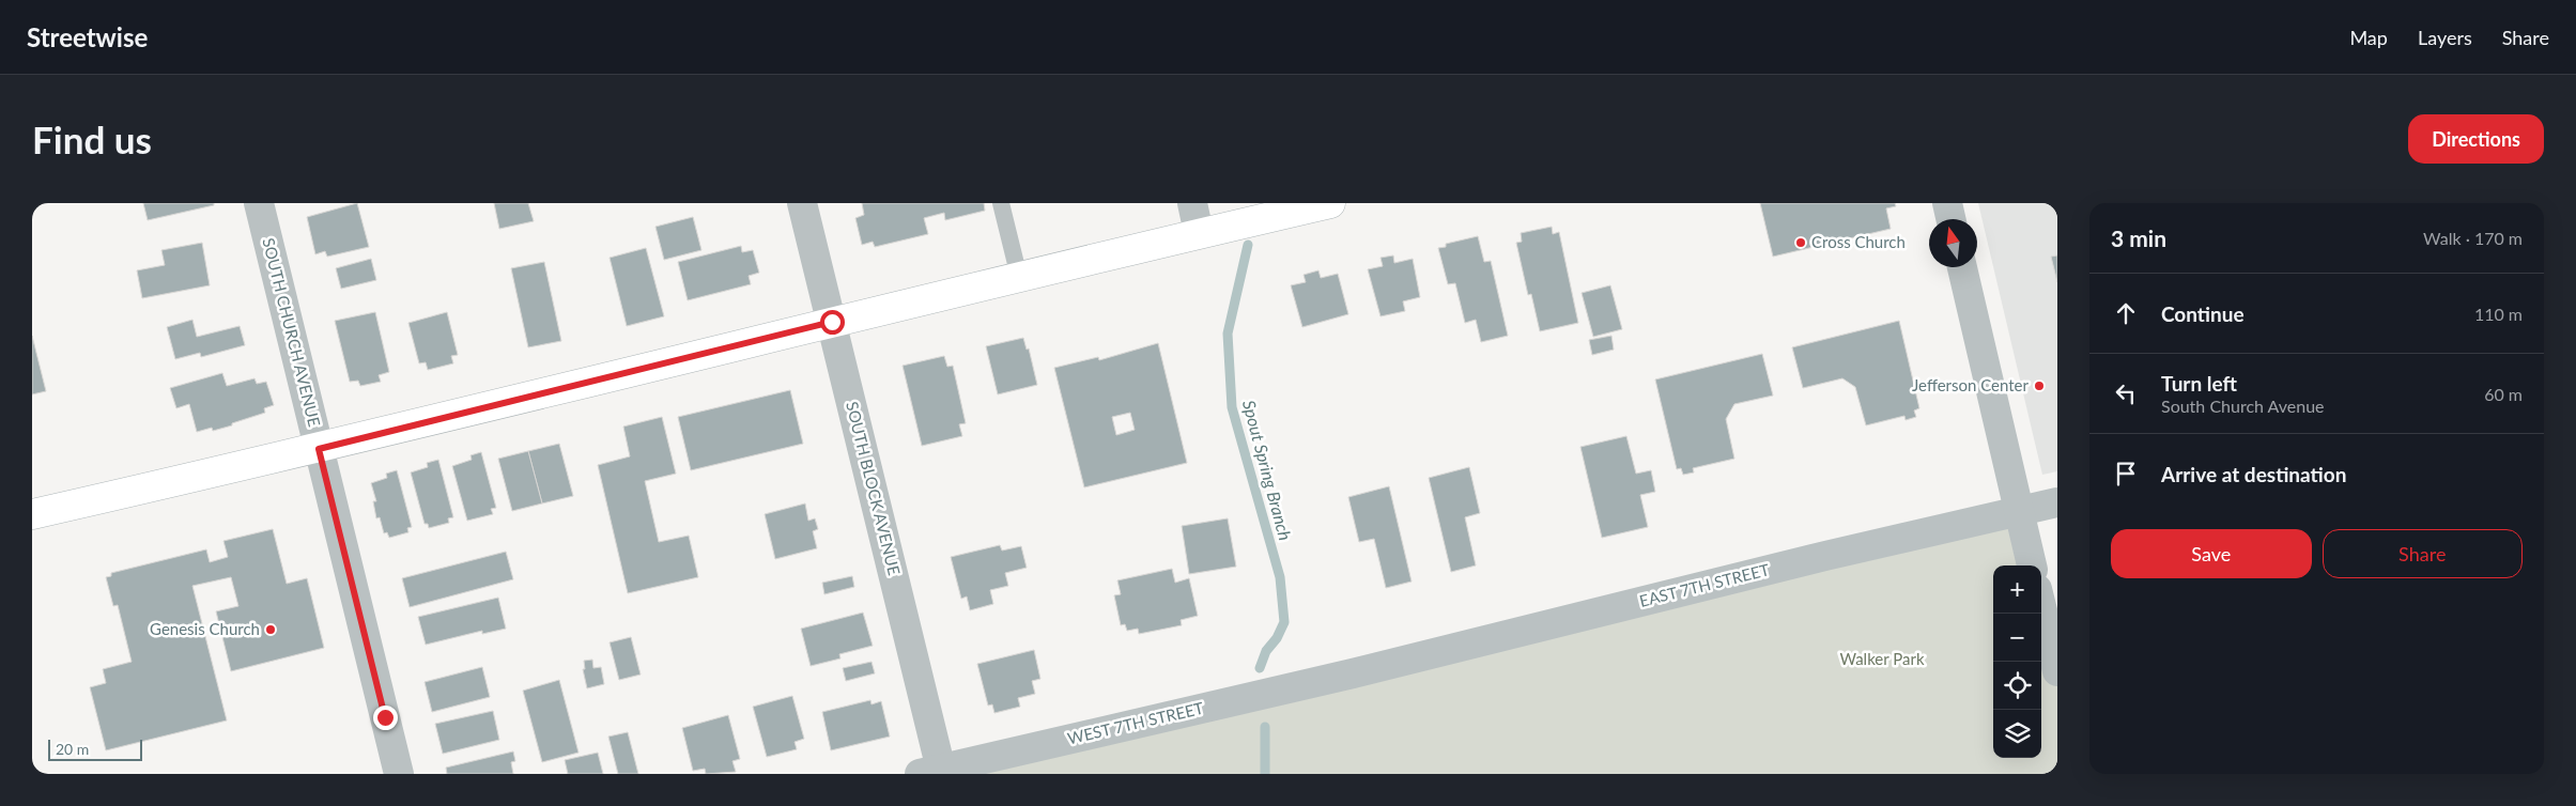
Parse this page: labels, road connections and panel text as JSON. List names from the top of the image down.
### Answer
{
  "streets": {
    "street": [
      "SOUTH CHURCH AVENUE",
      "SOUTH BLOCK AVENUE",
      "EAST 7TH STREET",
      "WEST 7TH STREET"
    ]
  },
  "crossings": [
    ["SOUTH BLOCK AVENUE", "WEST 7TH STREET"],
    ["EAST 7TH STREET", "WEST 7TH STREET"]
  ],
  "water": ["Spout Spring Branch"],
  "parks": ["Walker Park"],
  "places": ["Cross Church", "Jefferson Center", "Genesis Church"],
  "scale_bar": "20 m",
  "north": "top",
  "page": {
    "header": "Streetwise",
    "nav": ["Map", "Layers", "Share"],
    "buttons": [
      "Directions",
      ["Save", "Share"]
    ],
    "title": "Find us",
    "heading": ["3 min", "Walk · 170 m"],
    "list": [
      ["Continue", "110 m"],
      ["Turn left", "South Church Avenue", "60 m"],
      "Arrive at destination"
    ],
    "map_buttons": ["+", "−"],
    "scale": "20 m"
  }
}
